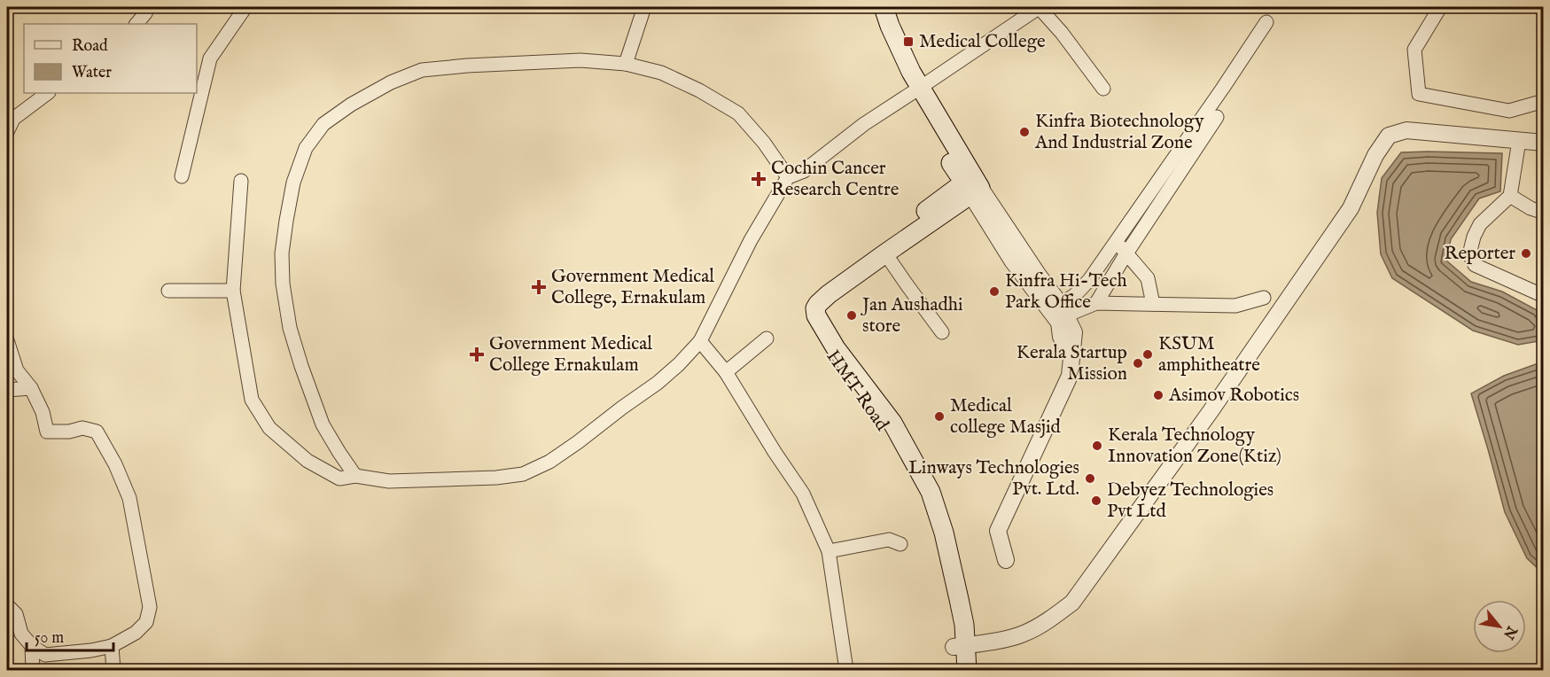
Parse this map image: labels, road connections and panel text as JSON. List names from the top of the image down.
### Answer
{
  "streets": {
    "main road": ["HMT Road"]
  },
  "places": {
    "transit": ["Medical College"],
    "other": [
      "Kinfra Biotechnology And Industrial Zone",
      "Reporter",
      "Kinfra Hi-Tech Park Office",
      "Jan Aushadhi store",
      "KSUM amphitheatre",
      "Kerala Startup Mission",
      "Asimov Robotics",
      "Medical college Masjid",
      "Kerala Technology Innovation Zone(Ktiz)",
      "Linways Technologies Pvt. Ltd.",
      "Debyez Technologies Pvt Ltd"
    ],
    "health": ["Cochin Cancer Research Centre", "Government Medical College, Ernakulam", "Government Medical College Ernakulam"]
  },
  "legend": ["Road", "Water"],
  "scale_bar": "50 m",
  "north": "bottom right"
}
